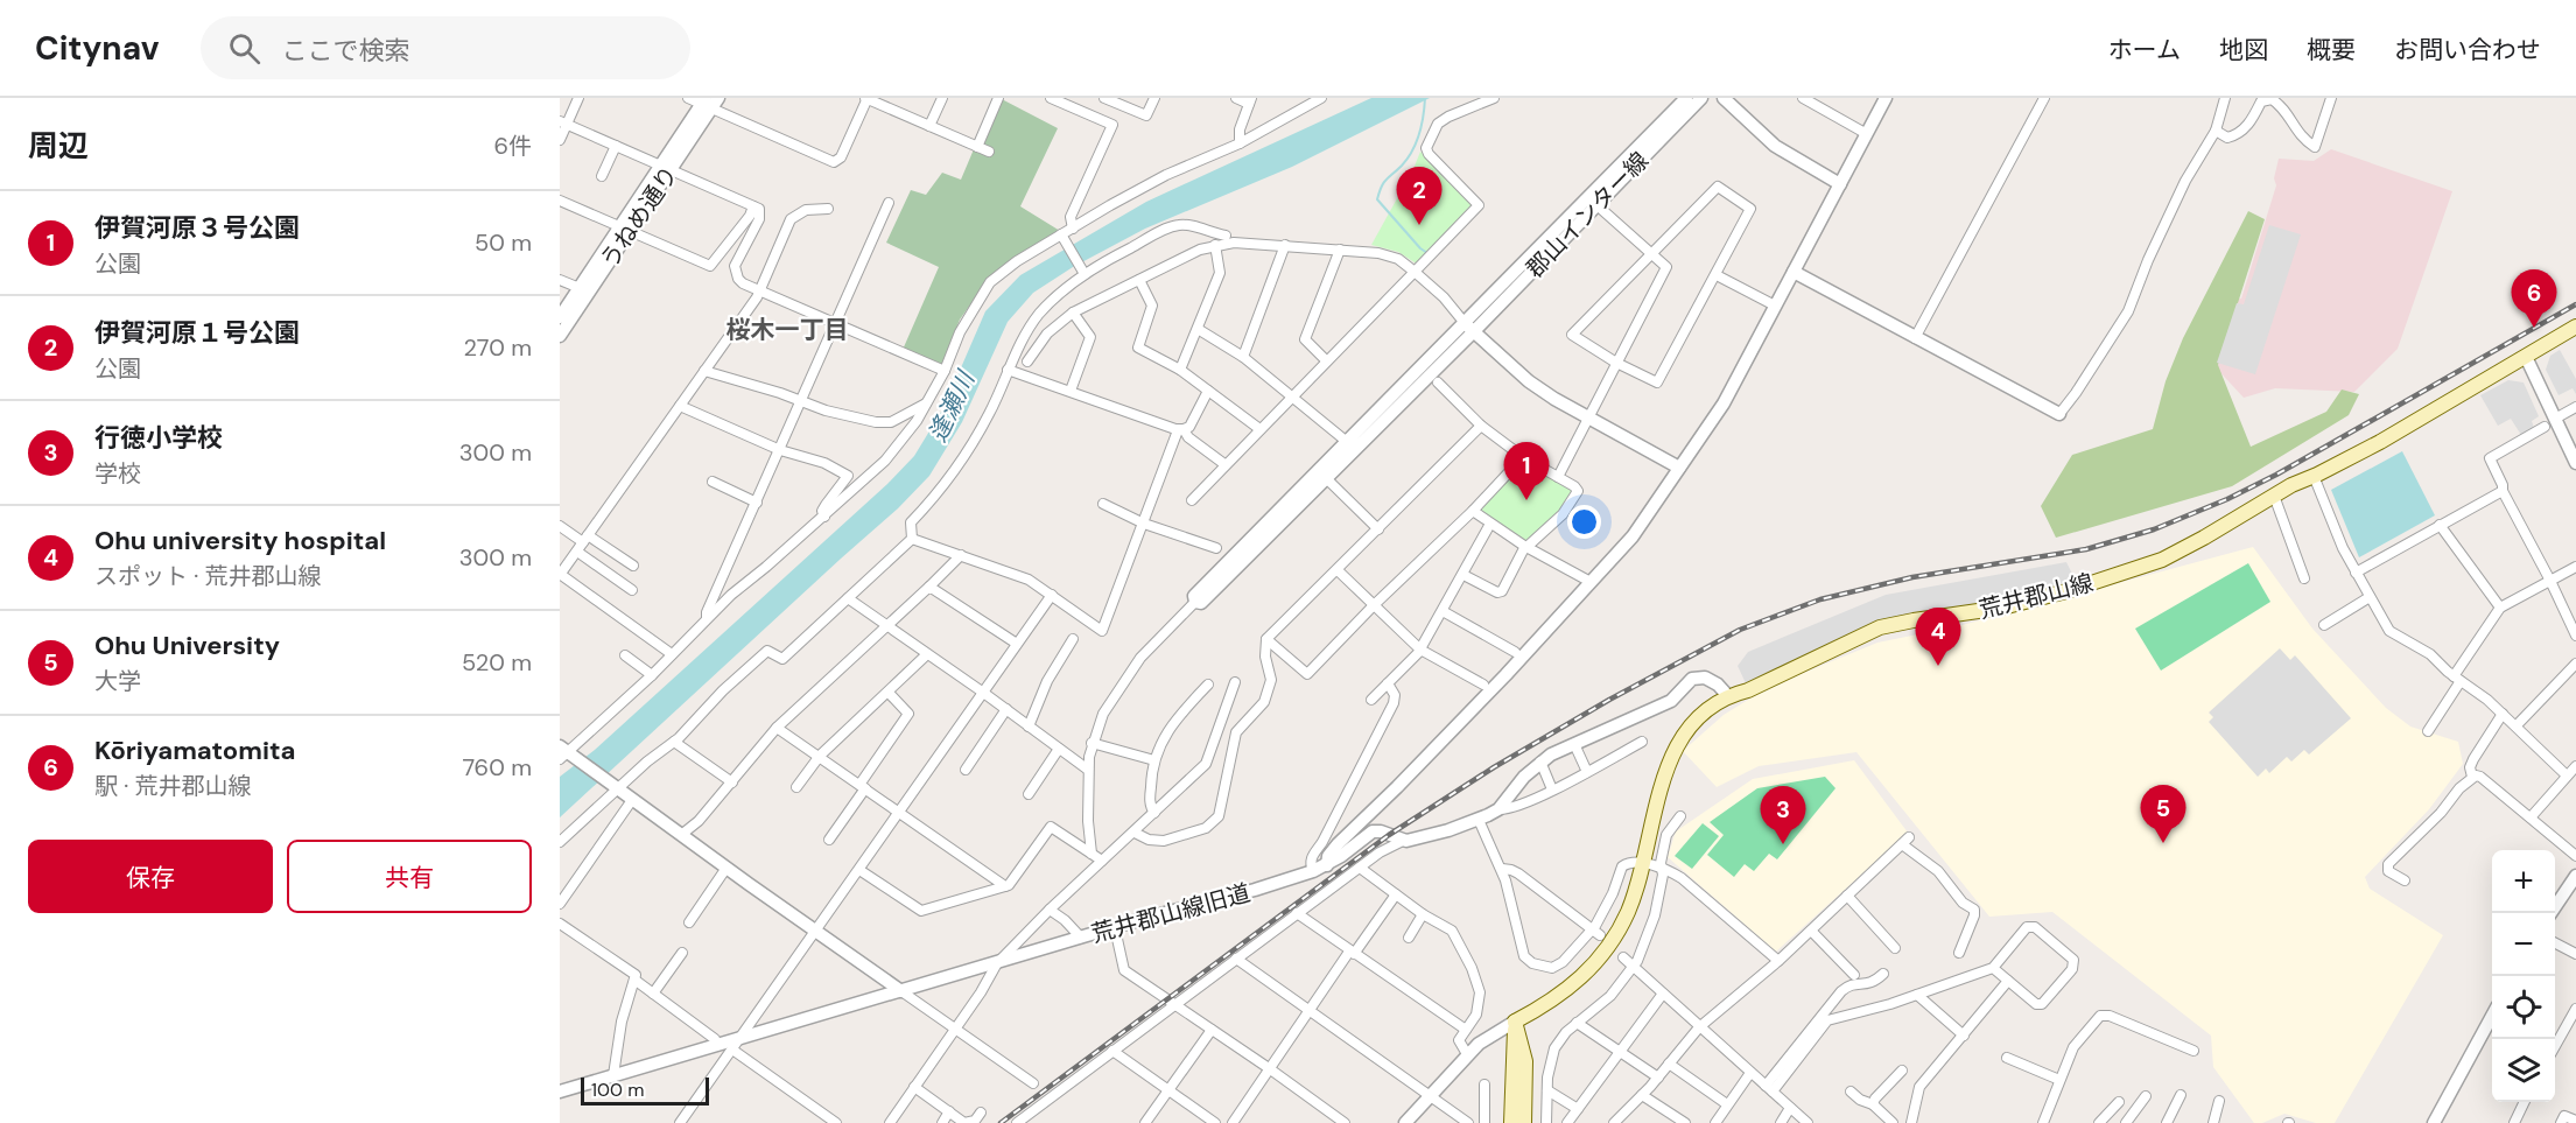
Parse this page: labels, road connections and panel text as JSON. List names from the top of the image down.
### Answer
{
  "streets": {
    "main road": ["荒井郡山線"],
    "street": ["郡山インター線", "うねめ通り", "荒井郡山線旧道"]
  },
  "crossings": [
    ["荒井郡山線", "荒井郡山線旧道"]
  ],
  "districts": ["桜木一丁目"],
  "water": ["逢瀬川"],
  "scale_bar": "100 m",
  "page": {
    "header": "Citynav",
    "search": "ここで検索",
    "nav": [
      "ホーム",
      "地図",
      "概要",
      "お問い合わせ"
    ],
    "heading": ["周辺", "6件"],
    "pins": [
      "2",
      "6",
      "1",
      "4",
      "5",
      "3"
    ],
    "list": [
      {
        "mark": "1",
        "name": "伊賀河原３号公園",
        "note": "公園",
        "value": "50 m"
      },
      {
        "mark": "2",
        "name": "伊賀河原１号公園",
        "note": "公園",
        "value": "270 m"
      },
      {
        "mark": "3",
        "name": "行徳小学校",
        "note": "学校",
        "value": "300 m"
      },
      {
        "mark": "4",
        "name": "Ohu university hospital",
        "note": "スポット · 荒井郡山線",
        "value": "300 m"
      },
      {
        "mark": "5",
        "name": "Ohu University",
        "note": "大学",
        "value": "520 m"
      },
      {
        "mark": "6",
        "name": "Kōriyamatomita",
        "note": "駅 · 荒井郡山線",
        "value": "760 m"
      }
    ],
    "buttons": ["保存", "共有"],
    "map_buttons": ["+", "−"],
    "scale": "100 m"
  }
}
